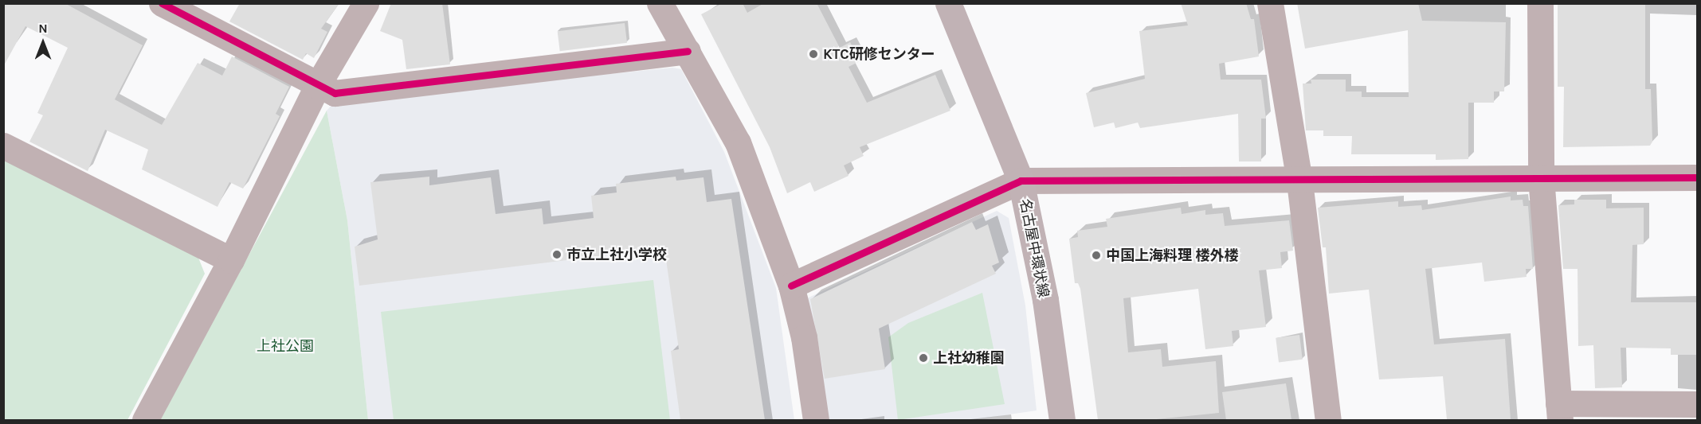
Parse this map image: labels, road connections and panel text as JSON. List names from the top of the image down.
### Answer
{
  "streets": {
    "main road": ["名古屋中環状線"]
  },
  "parks": ["上社公園"],
  "places": [
    "KTC研修センター",
    "市立上社小学校",
    "中国上海料理 楼外楼",
    "上社幼稚園"
  ],
  "north": "top"
}
